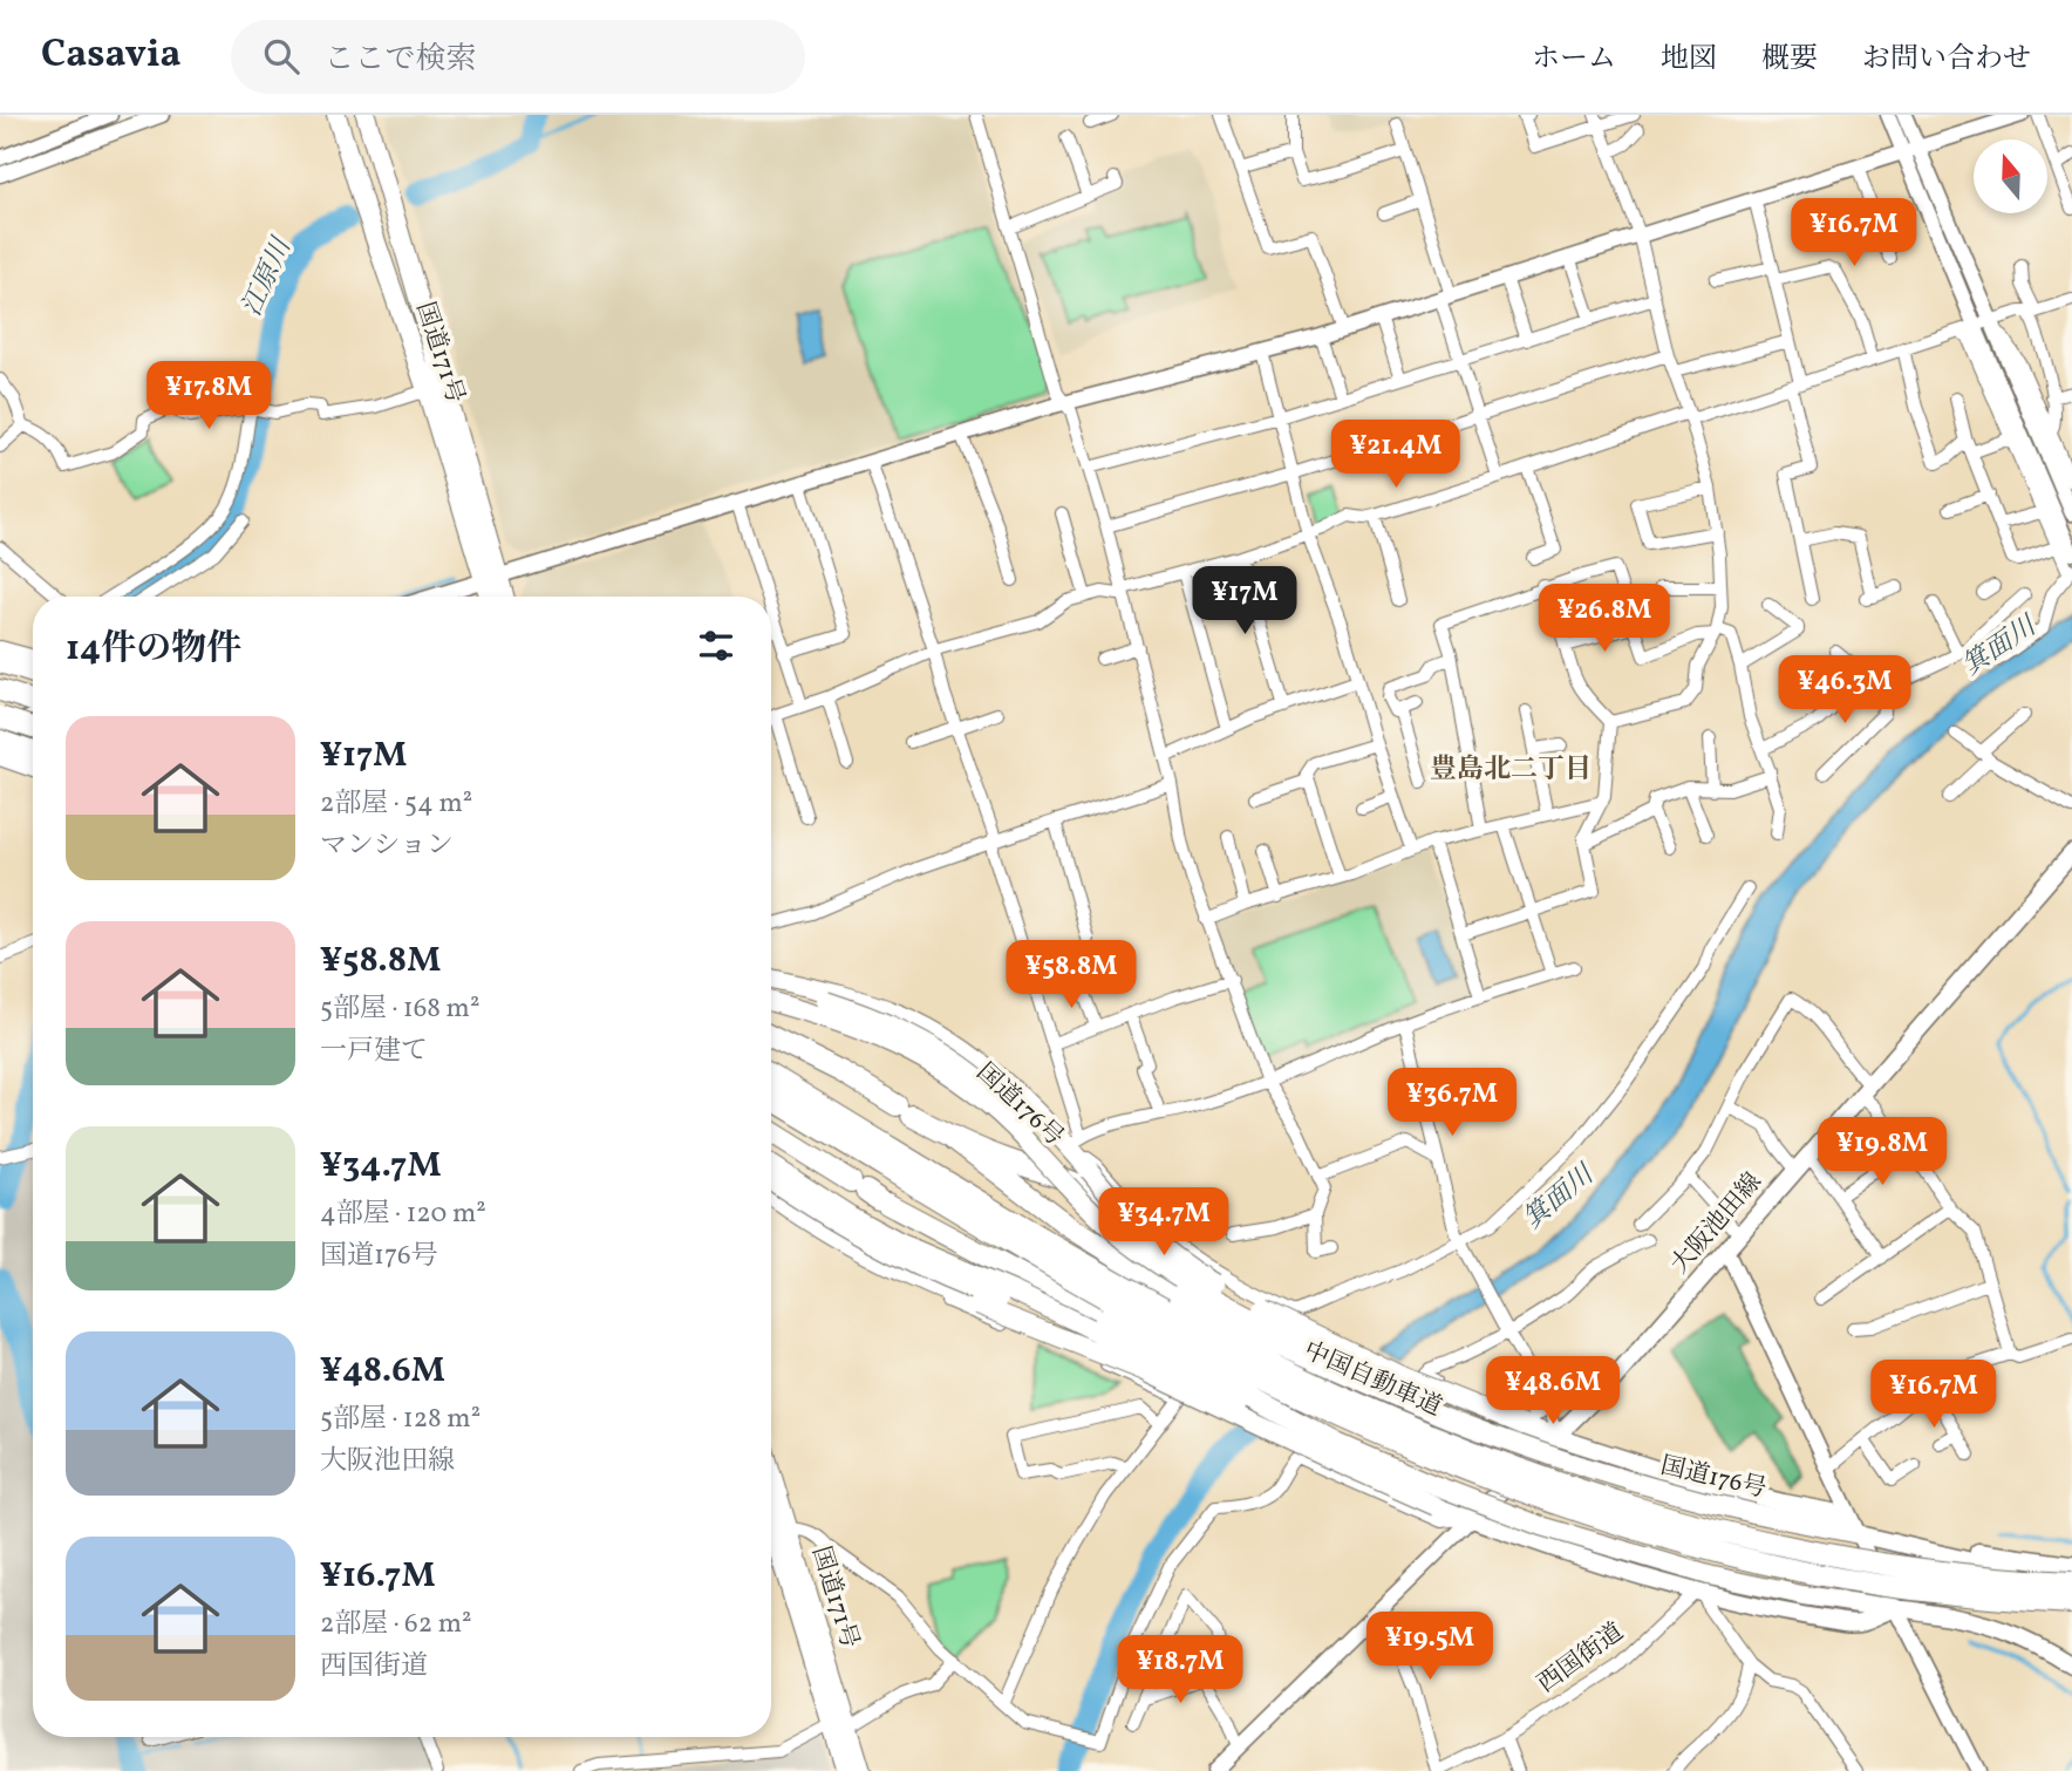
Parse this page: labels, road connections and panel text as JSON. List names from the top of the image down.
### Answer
{
  "streets": {
    "highway": ["国道171号", "国道176号", "中国自動車道"],
    "main road": ["大阪池田線"],
    "street": ["西国街道"]
  },
  "districts": ["豊島北二丁目"],
  "water": ["江原川", "箕面川"],
  "north": "top",
  "page": {
    "header": "Casavia",
    "search": "ここで検索",
    "nav": [
      "ホーム",
      "地図",
      "概要",
      "お問い合わせ"
    ],
    "price": [
      "¥16.7M",
      "¥17.8M",
      "¥21.4M",
      "¥17M",
      "¥26.8M",
      "¥46.3M",
      "¥58.8M",
      "¥36.7M",
      "¥19.8M",
      "¥34.7M",
      "¥48.6M",
      "¥16.7M",
      "¥19.5M",
      "¥18.7M"
    ],
    "heading": "14件の物件",
    "list": [
      {
        "name": "¥17M",
        "note": "2部屋 · 54 m² · マンション"
      },
      {
        "name": "¥58.8M",
        "note": "5部屋 · 168 m² · 一戸建て"
      },
      {
        "name": "¥34.7M",
        "note": "4部屋 · 120 m² · 国道176号"
      },
      {
        "name": "¥48.6M",
        "note": "5部屋 · 128 m² · 大阪池田線"
      },
      {
        "name": "¥16.7M",
        "note": "2部屋 · 62 m² · 西国街道"
      }
    ]
  }
}
